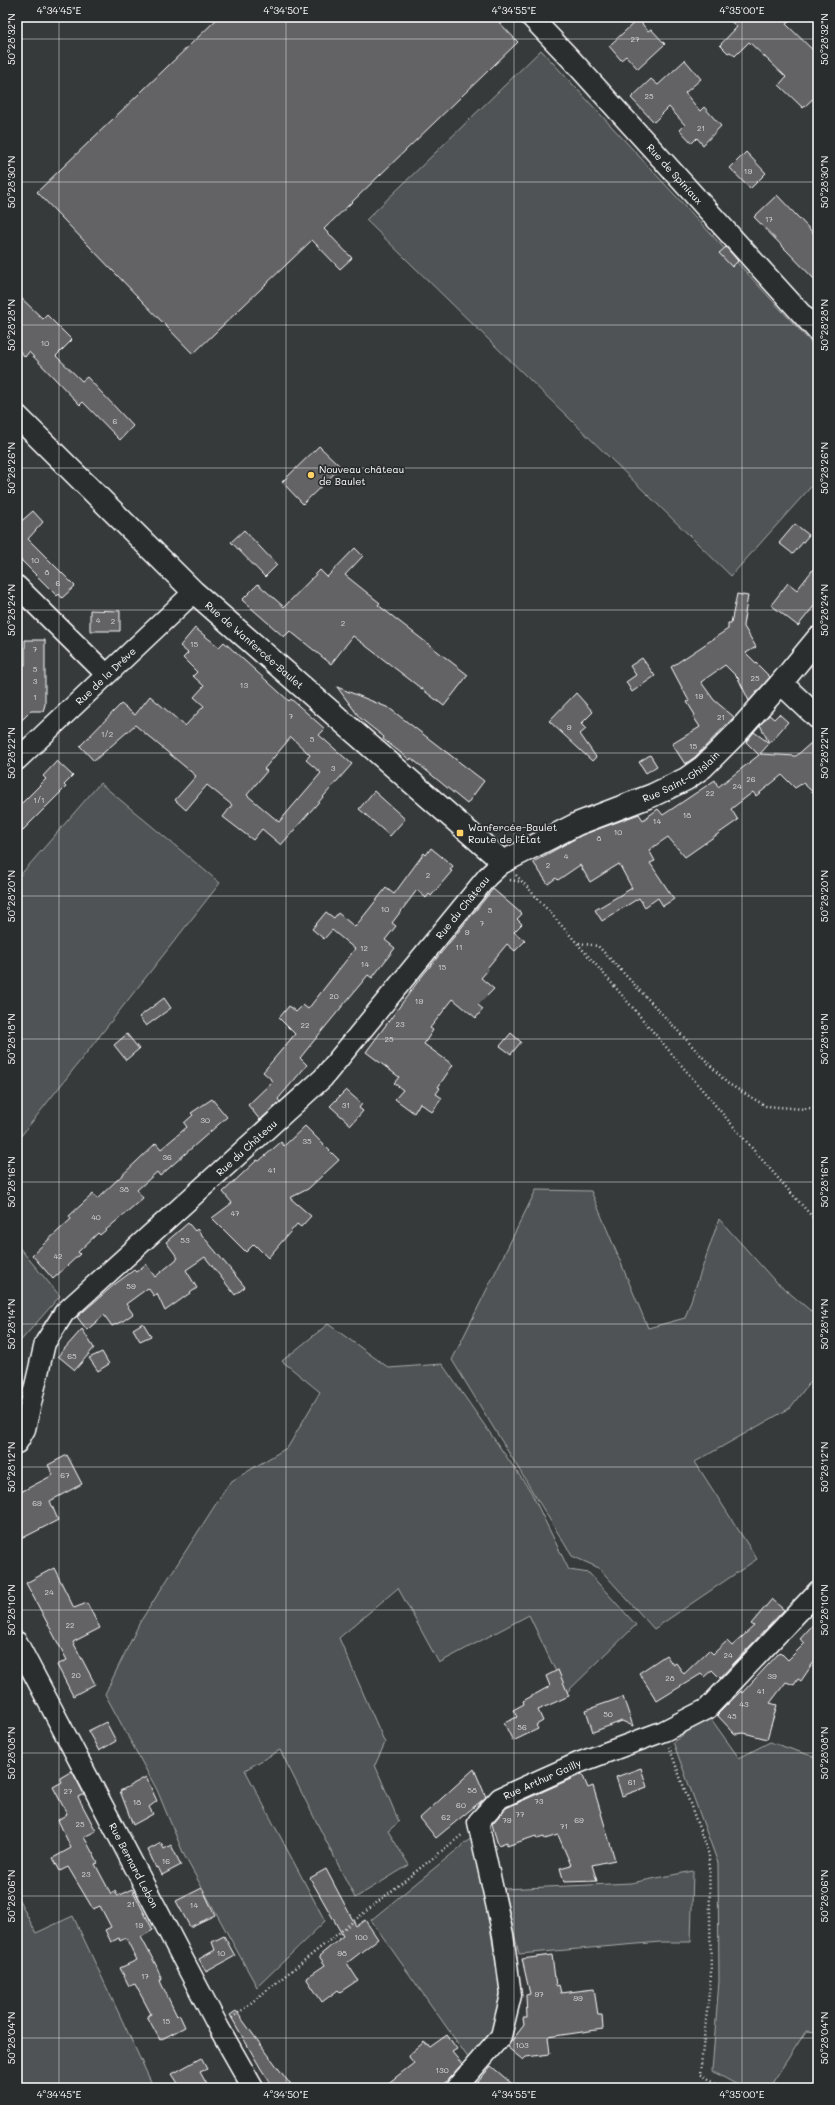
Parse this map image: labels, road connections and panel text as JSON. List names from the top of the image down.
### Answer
{
  "streets": {
    "main road": ["Rue de Wanfercée-Baulet", "Rue Saint-Ghislain"],
    "street": [
      "Rue de Spiniaux",
      "Rue de la Drève",
      "Rue du Château",
      "Rue Arthur Gailly",
      "Rue Bernard Lebon"
    ]
  },
  "crossings": [
    ["Rue de Wanfercée-Baulet", "Rue de la Drève"],
    ["Rue de Wanfercée-Baulet", "Rue Saint-Ghislain"],
    ["Rue de Wanfercée-Baulet", "Rue du Château"],
    ["Rue Saint-Ghislain", "Rue du Château"]
  ],
  "places": {
    "other": ["Nouveau château de Baulet"],
    "transit": ["Wanfercée-Baulet Route de l'État"]
  },
  "house_numbers": [
    "27",
    "25",
    "21",
    "19",
    "17",
    "10",
    "6",
    "10",
    "8",
    "6",
    "4",
    "2",
    "2",
    "15",
    "7",
    "5",
    "25",
    "3",
    "13",
    "19",
    "1",
    "7",
    "21",
    "9",
    "1/2",
    "5",
    "15",
    "3",
    "26",
    "24",
    "22",
    "1/1",
    "18",
    "14",
    "10",
    "8",
    "4",
    "2",
    "2",
    "10",
    "5",
    "7",
    "9",
    "11",
    "12",
    "14",
    "15",
    "20",
    "19",
    "23",
    "22",
    "25",
    "31",
    "30",
    "35",
    "36",
    "41",
    "38",
    "47",
    "40",
    "53",
    "42",
    "59",
    "65",
    "67",
    "69",
    "24",
    "22",
    "24",
    "20",
    "39",
    "28",
    "41",
    "43",
    "50",
    "45",
    "56",
    "61",
    "58",
    "27",
    "73",
    "18",
    "60",
    "77",
    "62",
    "79",
    "69",
    "25",
    "71",
    "16",
    "23",
    "21",
    "14",
    "19",
    "100",
    "10",
    "98",
    "17",
    "97",
    "99",
    "15",
    "103",
    "130"
  ],
  "coordinates": [
    "4°34'45\"E",
    "4°34'50\"E",
    "4°34'55\"E",
    "4°35'00\"E",
    "50°28'32\"N",
    "50°28'30\"N",
    "50°28'28\"N",
    "50°28'26\"N",
    "50°28'24\"N",
    "50°28'22\"N",
    "50°28'20\"N",
    "50°28'18\"N",
    "50°28'16\"N",
    "50°28'14\"N",
    "50°28'12\"N",
    "50°28'10\"N",
    "50°28'08\"N",
    "50°28'06\"N",
    "50°28'04\"N"
  ]
}
